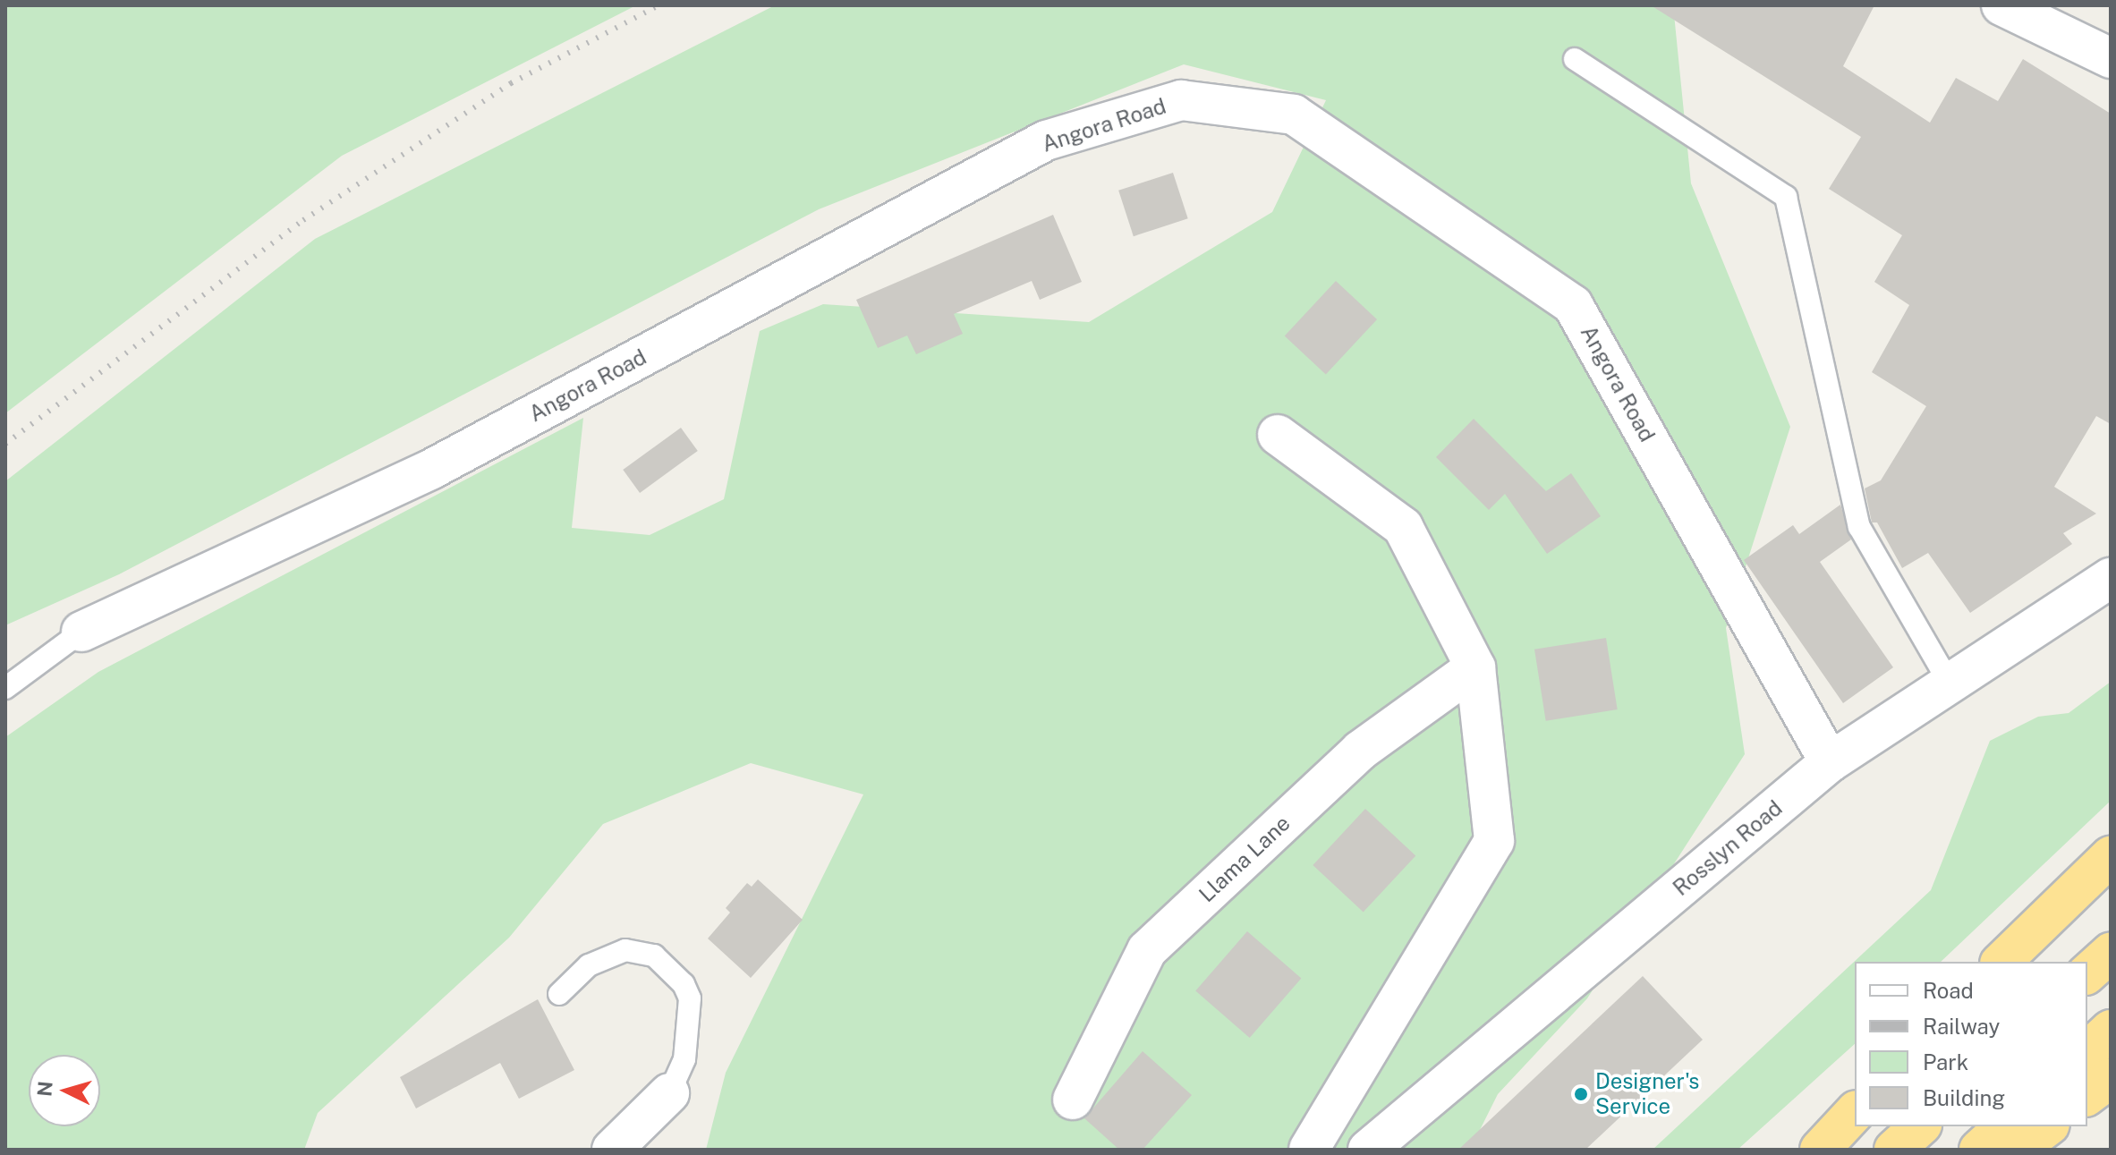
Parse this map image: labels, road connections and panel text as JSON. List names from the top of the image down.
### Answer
{
  "streets": {
    "street": ["Angora Road", "Rosslyn Road", "Llama Lane"]
  },
  "crossings": [
    ["Angora Road", "Rosslyn Road"]
  ],
  "places": ["Designer's Service"],
  "legend": [
    "Road",
    "Railway",
    "Park",
    "Building"
  ],
  "north": "left"
}
